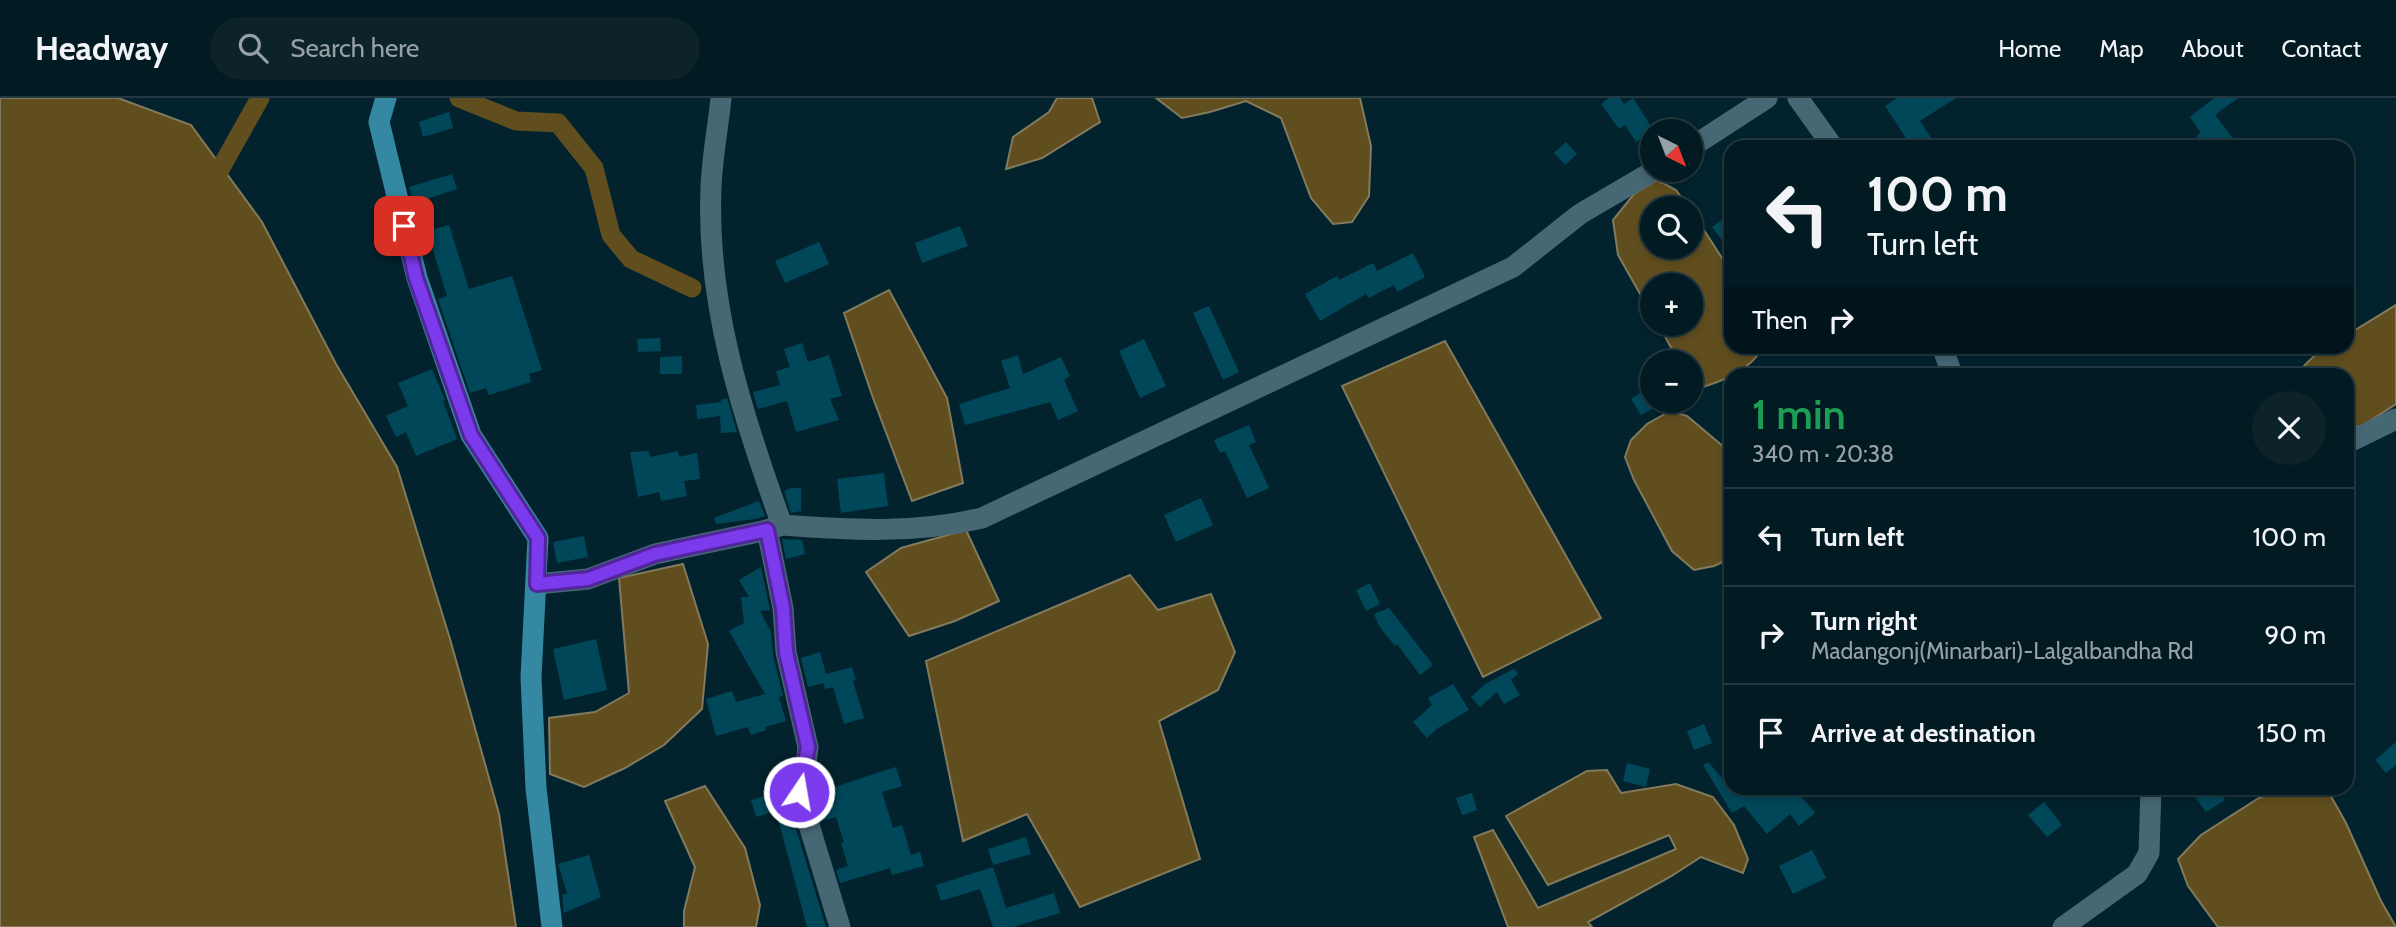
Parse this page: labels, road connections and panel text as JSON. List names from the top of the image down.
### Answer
{
  "north": "bottom right",
  "page": {
    "header": "Headway",
    "search": "Search here",
    "nav": [
      "Home",
      "Map",
      "About",
      "Contact"
    ],
    "map_buttons": ["+", "−"],
    "turn": ["100 m", "Turn left"],
    "then": "Then",
    "heading": ["1 min", "340 m · 20:38"],
    "list": [
      {
        "name": "Turn left",
        "value": "100 m"
      },
      {
        "name": "Turn right",
        "note": "Madangonj(Minarbari)-Lalgalbandha Rd",
        "value": "90 m"
      },
      {
        "name": "Arrive at destination",
        "value": "150 m"
      }
    ]
  }
}
